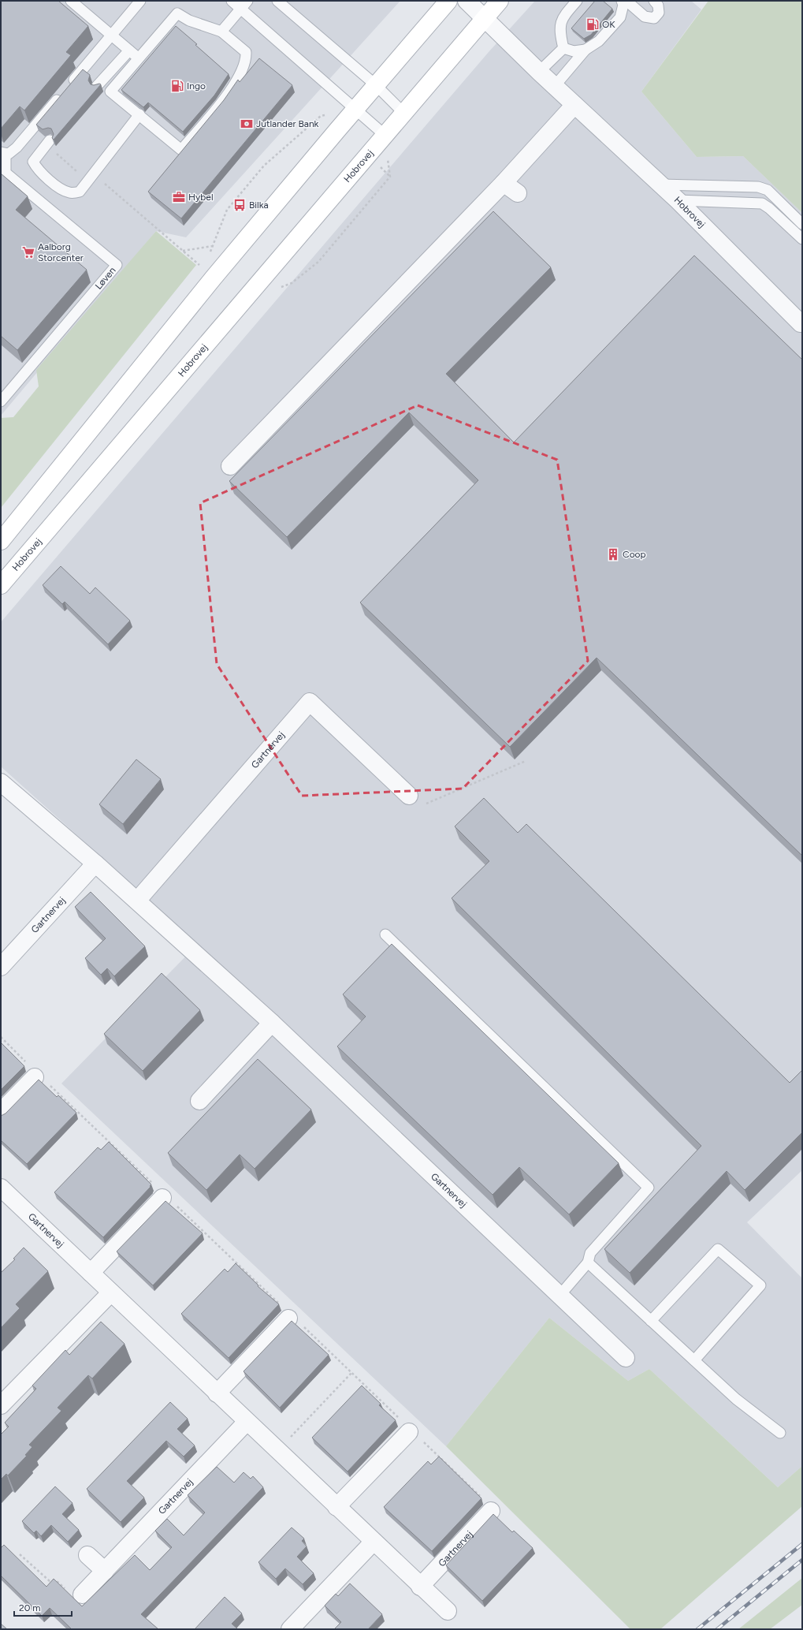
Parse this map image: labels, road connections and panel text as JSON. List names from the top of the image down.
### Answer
{
  "streets": {
    "main road": ["Hobrovej"],
    "street": ["Gartnervej"],
    "lane": ["Løven"]
  },
  "places": {
    "fuel station": ["OK", "Ingo"],
    "bank": ["Jutlander Bank"],
    "office": ["Hybel"],
    "bus stop": ["Bilka"],
    "supermarket": ["Aalborg Storcenter"],
    "building": ["Coop"]
  },
  "scale_bar": "20 m"
}
